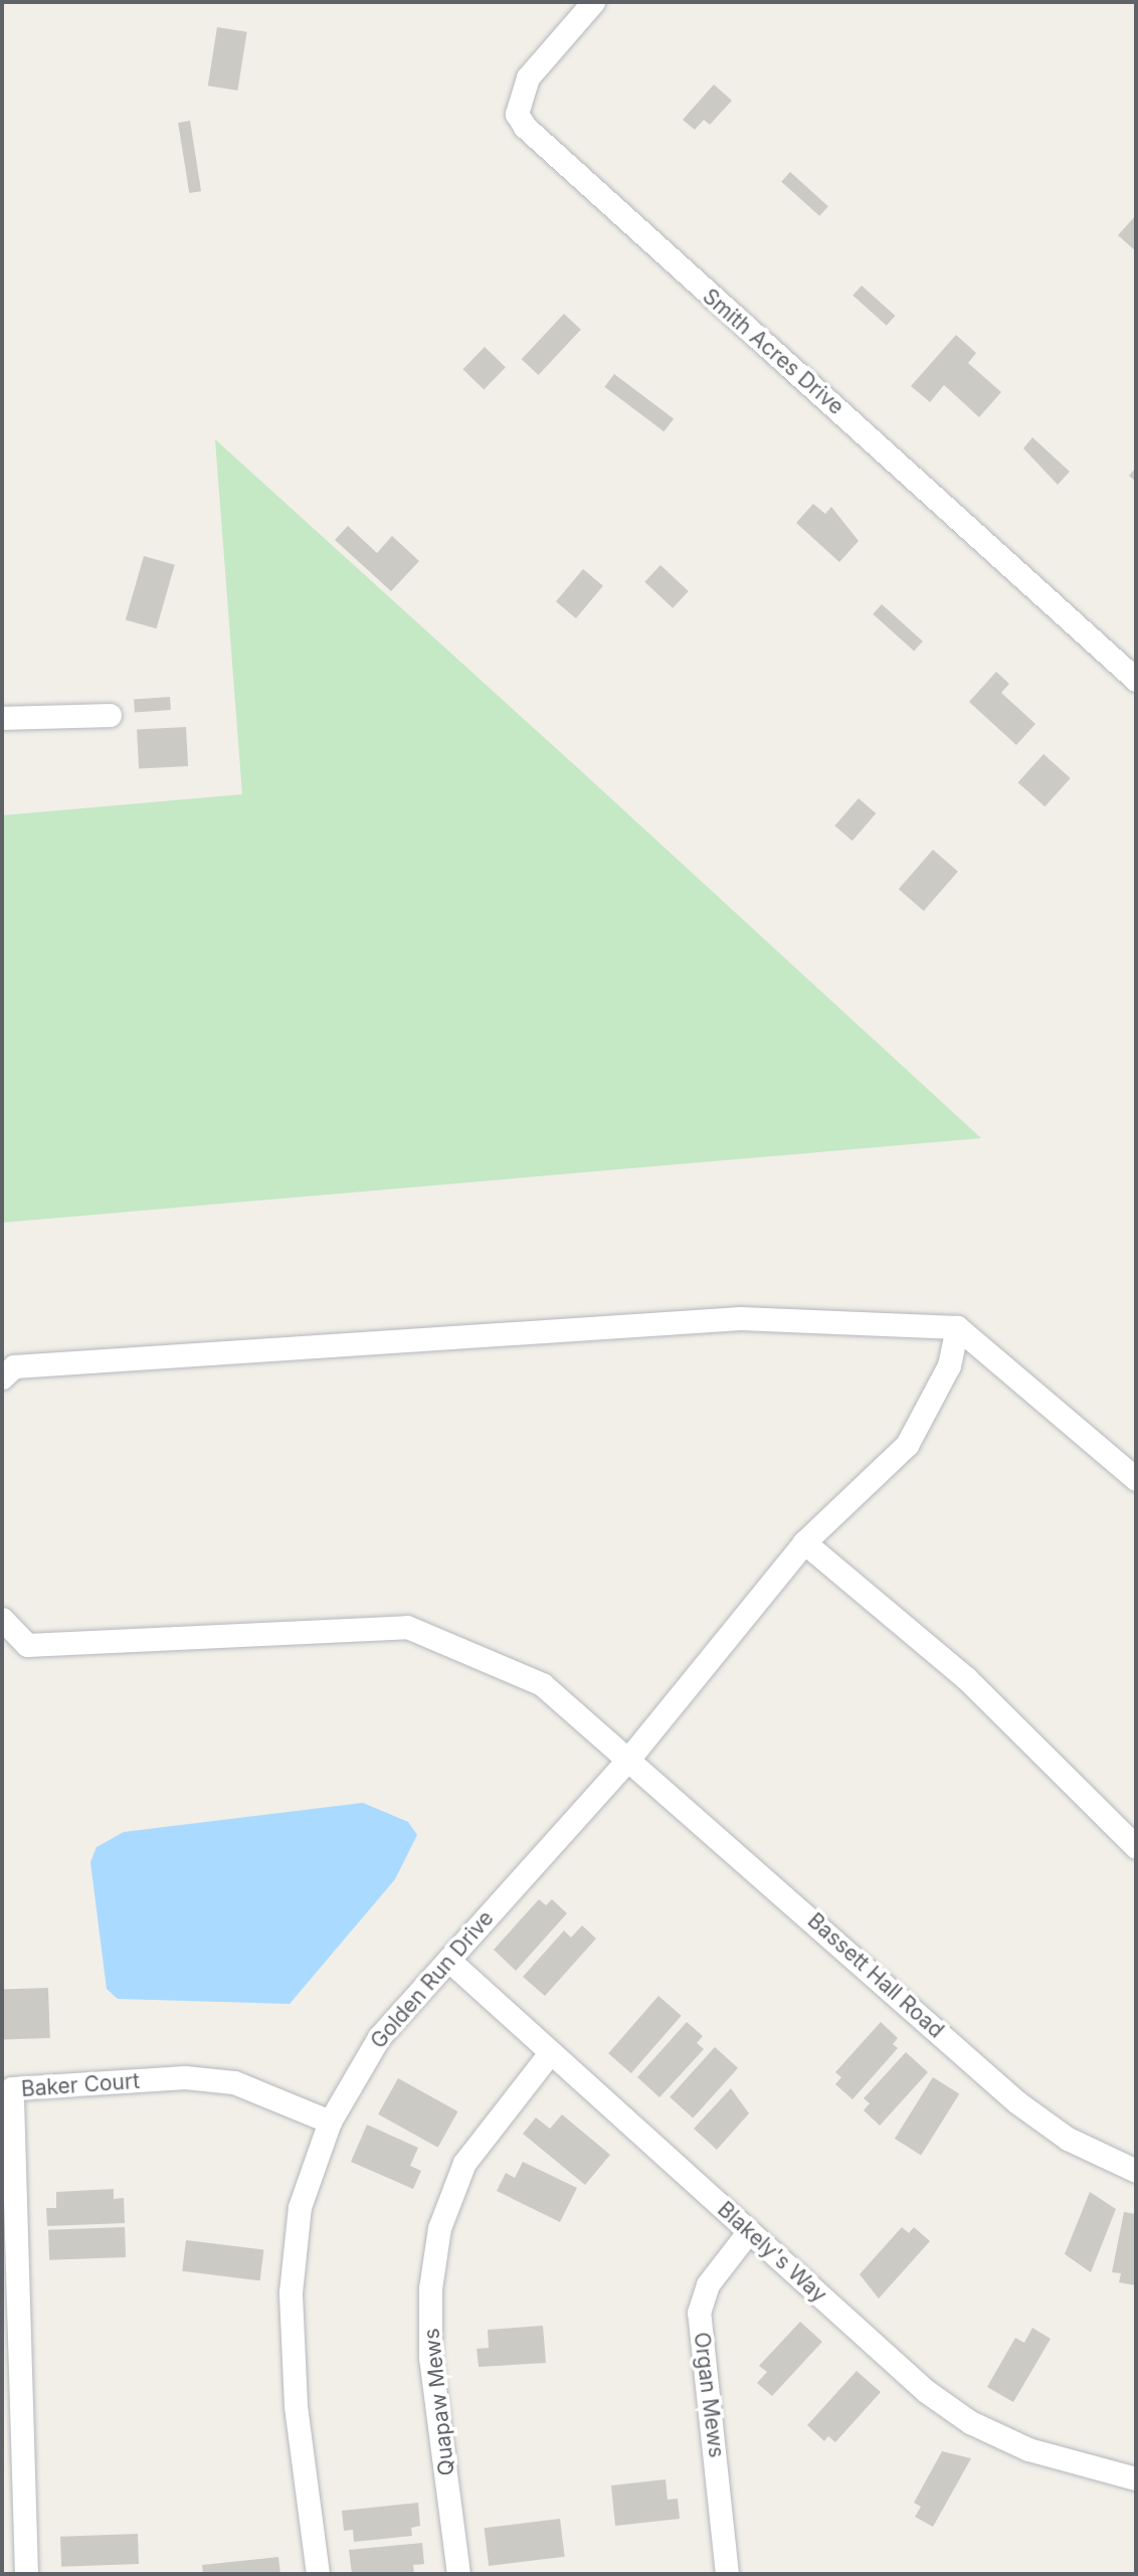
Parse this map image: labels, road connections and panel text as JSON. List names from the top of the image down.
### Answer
{
  "streets": {
    "street": [
      "Smith Acres Drive",
      "Bassett Hall Road",
      "Golden Run Drive",
      "Baker Court",
      "Blakely's Way",
      "Organ Mews",
      "Quapaw Mews"
    ]
  },
  "crossings": [
    ["Bassett Hall Road", "Golden Run Drive"],
    ["Golden Run Drive", "Baker Court"],
    ["Golden Run Drive", "Blakely's Way"],
    ["Blakely's Way", "Organ Mews"],
    ["Blakely's Way", "Quapaw Mews"]
  ]
}
